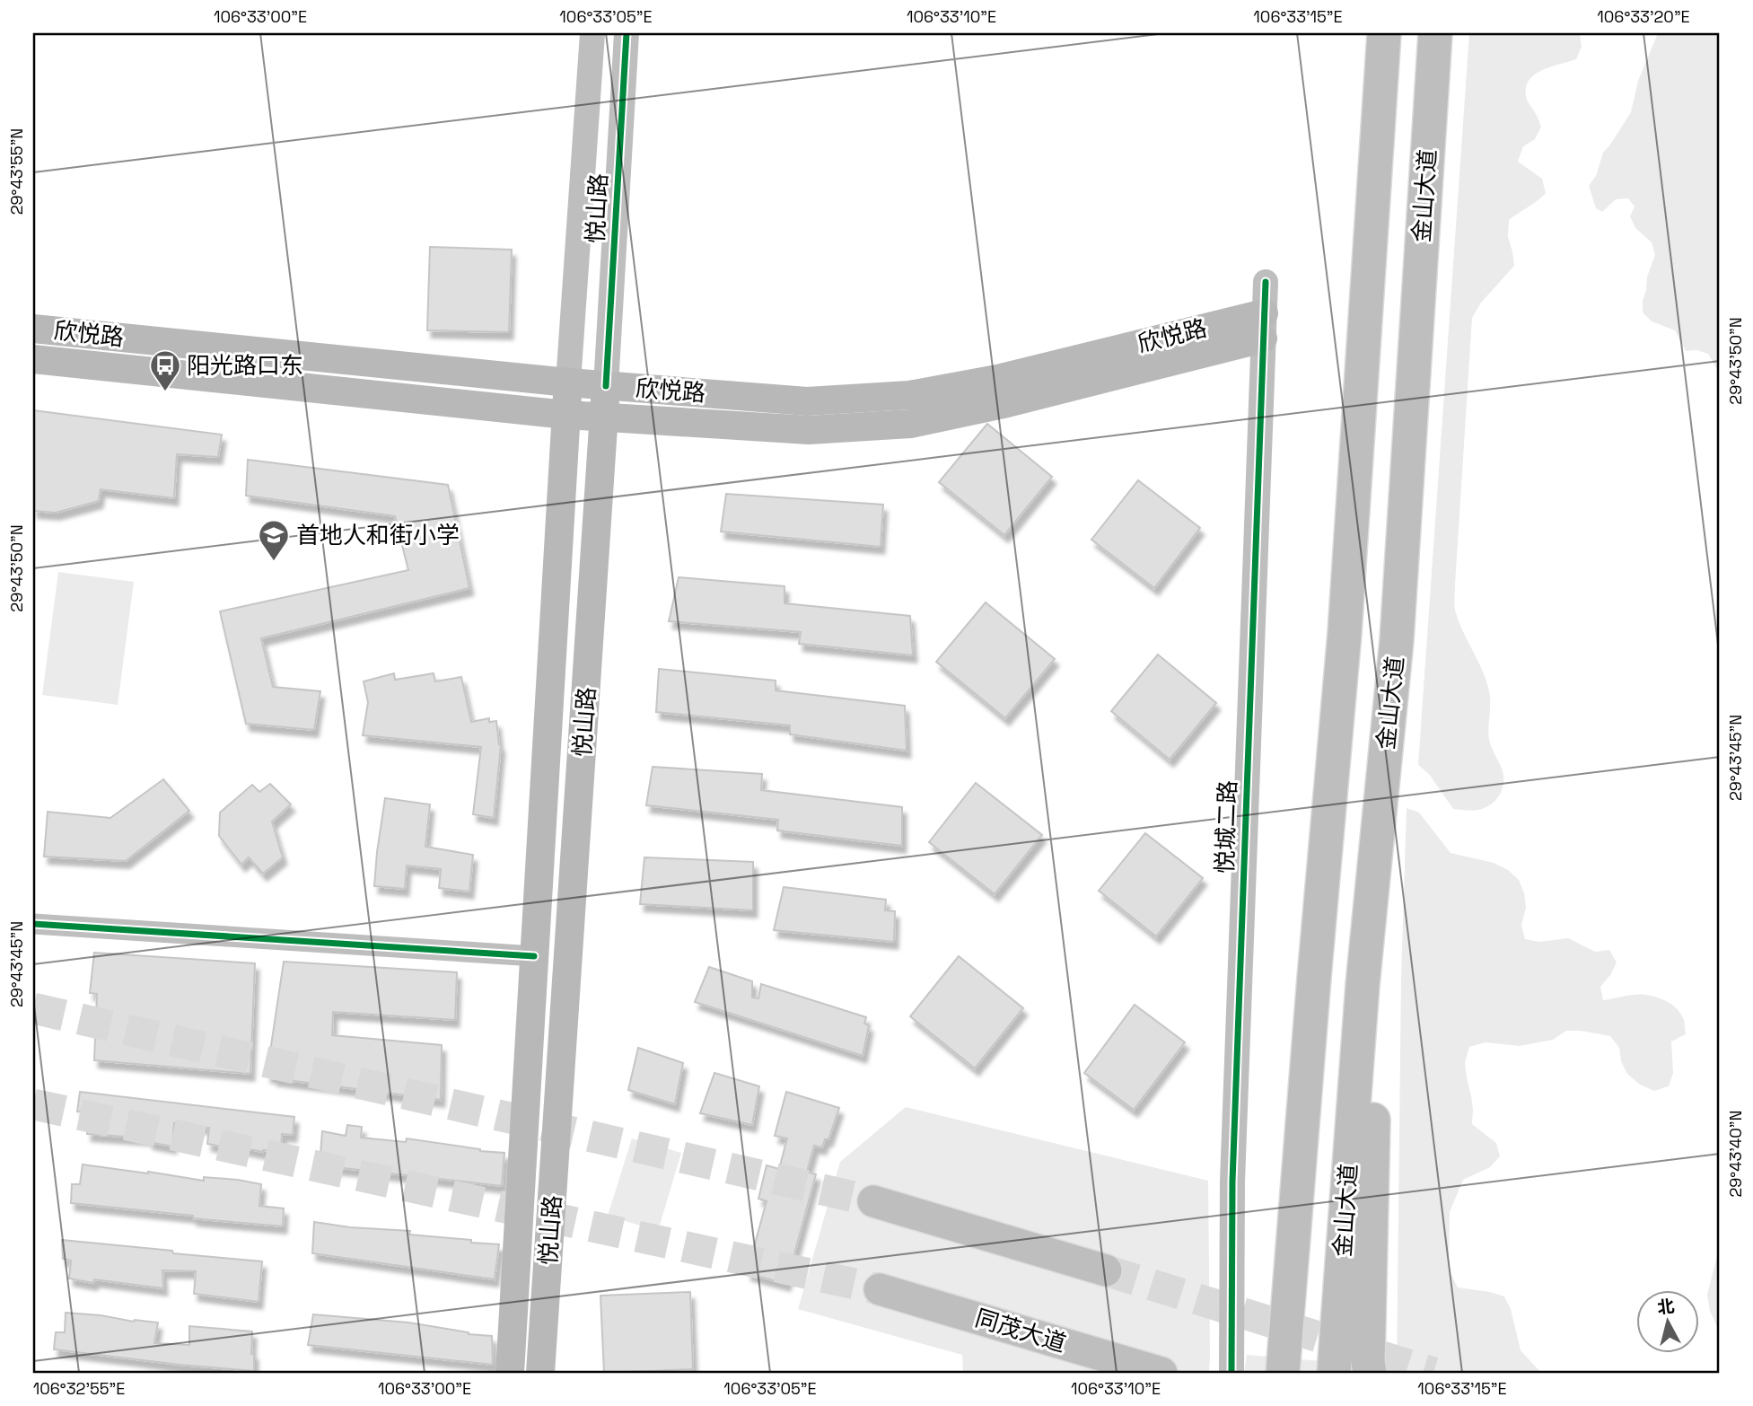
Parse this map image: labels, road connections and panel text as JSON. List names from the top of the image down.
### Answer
{
  "streets": {
    "highway": ["金山大道"],
    "main road": ["悦山路", "欣悦路", "同茂大道"],
    "street": ["悦城二路"]
  },
  "crossings": [
    ["悦山路", "欣悦路"],
    ["欣悦路", "悦城二路"]
  ],
  "places": {
    "bus stop": ["阳光路口东"],
    "school or university": ["首地人和街小学"]
  },
  "north": "top",
  "coordinates": [
    "106°33'00\"E",
    "106°33'05\"E",
    "106°33'10\"E",
    "106°33'15\"E",
    "106°33'20\"E",
    "29°43'55\"N",
    "29°43'50\"N",
    "29°43'45\"N",
    "29°43'40\"N",
    "106°32'55\"E"
  ]
}
